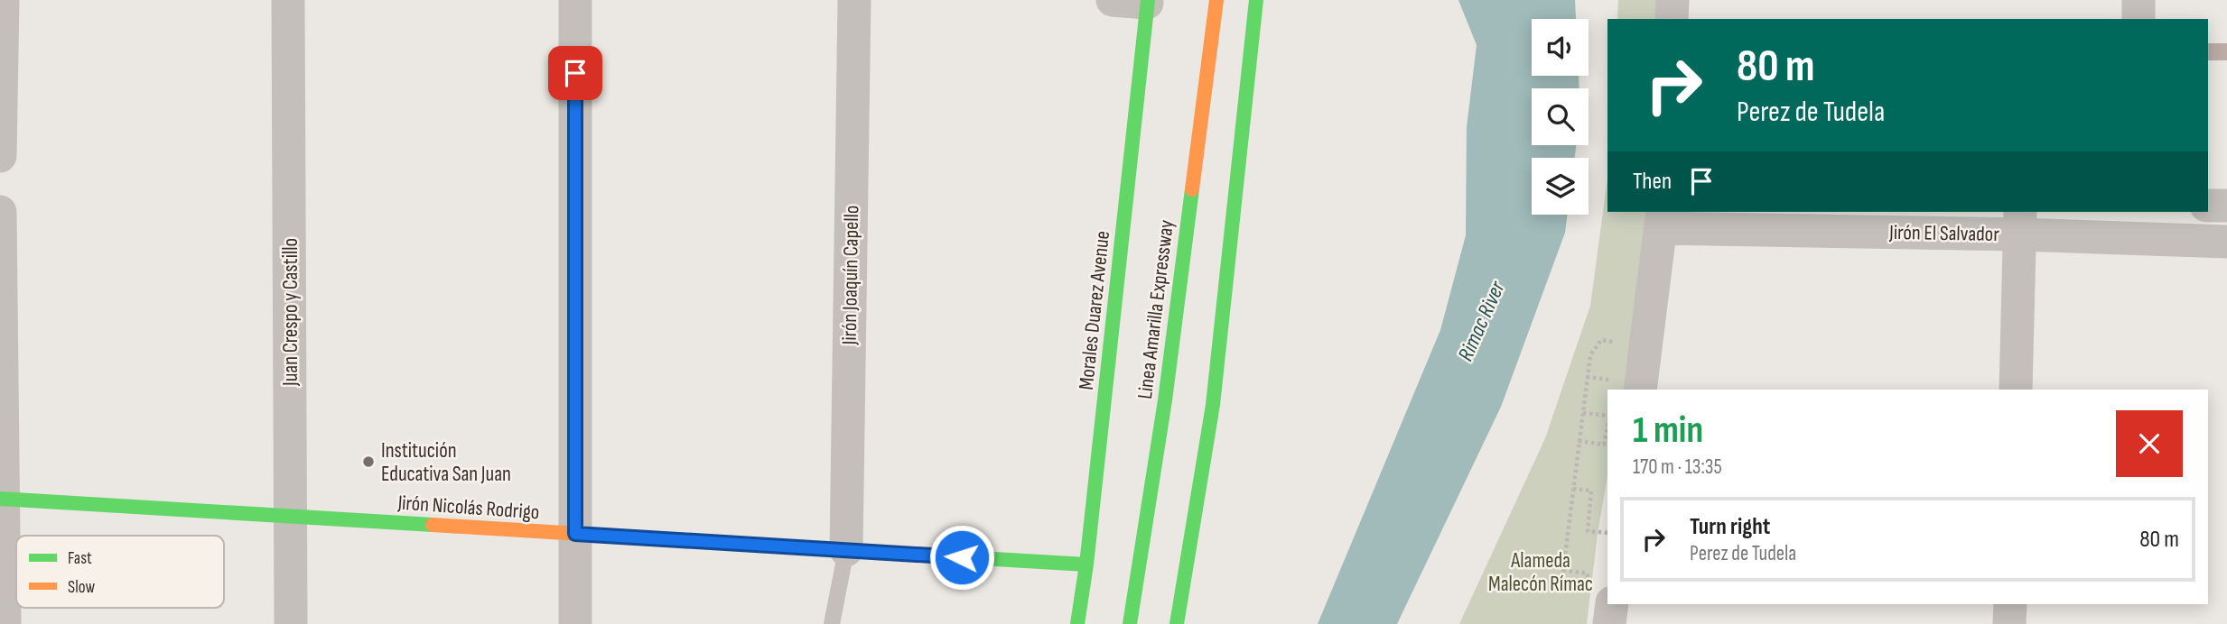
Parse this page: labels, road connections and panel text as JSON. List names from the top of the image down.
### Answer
{
  "streets": {
    "main road": ["Linea Amarilla Expressway", "Morales Duarez Avenue", "Jirón Nicolás Rodrigo"],
    "street": ["Jirón El Salvador", "Jirón Joaquín Capello", "Juan Crespo y Castillo"]
  },
  "crossings": [
    ["Jirón Joaquín Capello", "Jirón Nicolás Rodrigo"],
    ["Morales Duarez Avenue", "Jirón Nicolás Rodrigo"],
    ["Juan Crespo y Castillo", "Jirón Nicolás Rodrigo"]
  ],
  "water": ["Rimac River"],
  "parks": ["Alameda Malecón Rímac"],
  "places": ["Institución Educativa San Juan"],
  "legend": ["Fast", "Slow"],
  "page": {
    "turn": ["80 m", "Perez de Tudela"],
    "then": "Then",
    "heading": ["1 min", "170 m · 13:35"],
    "list": [
      {
        "name": "Turn right",
        "note": "Perez de Tudela",
        "value": "80 m"
      }
    ]
  }
}
